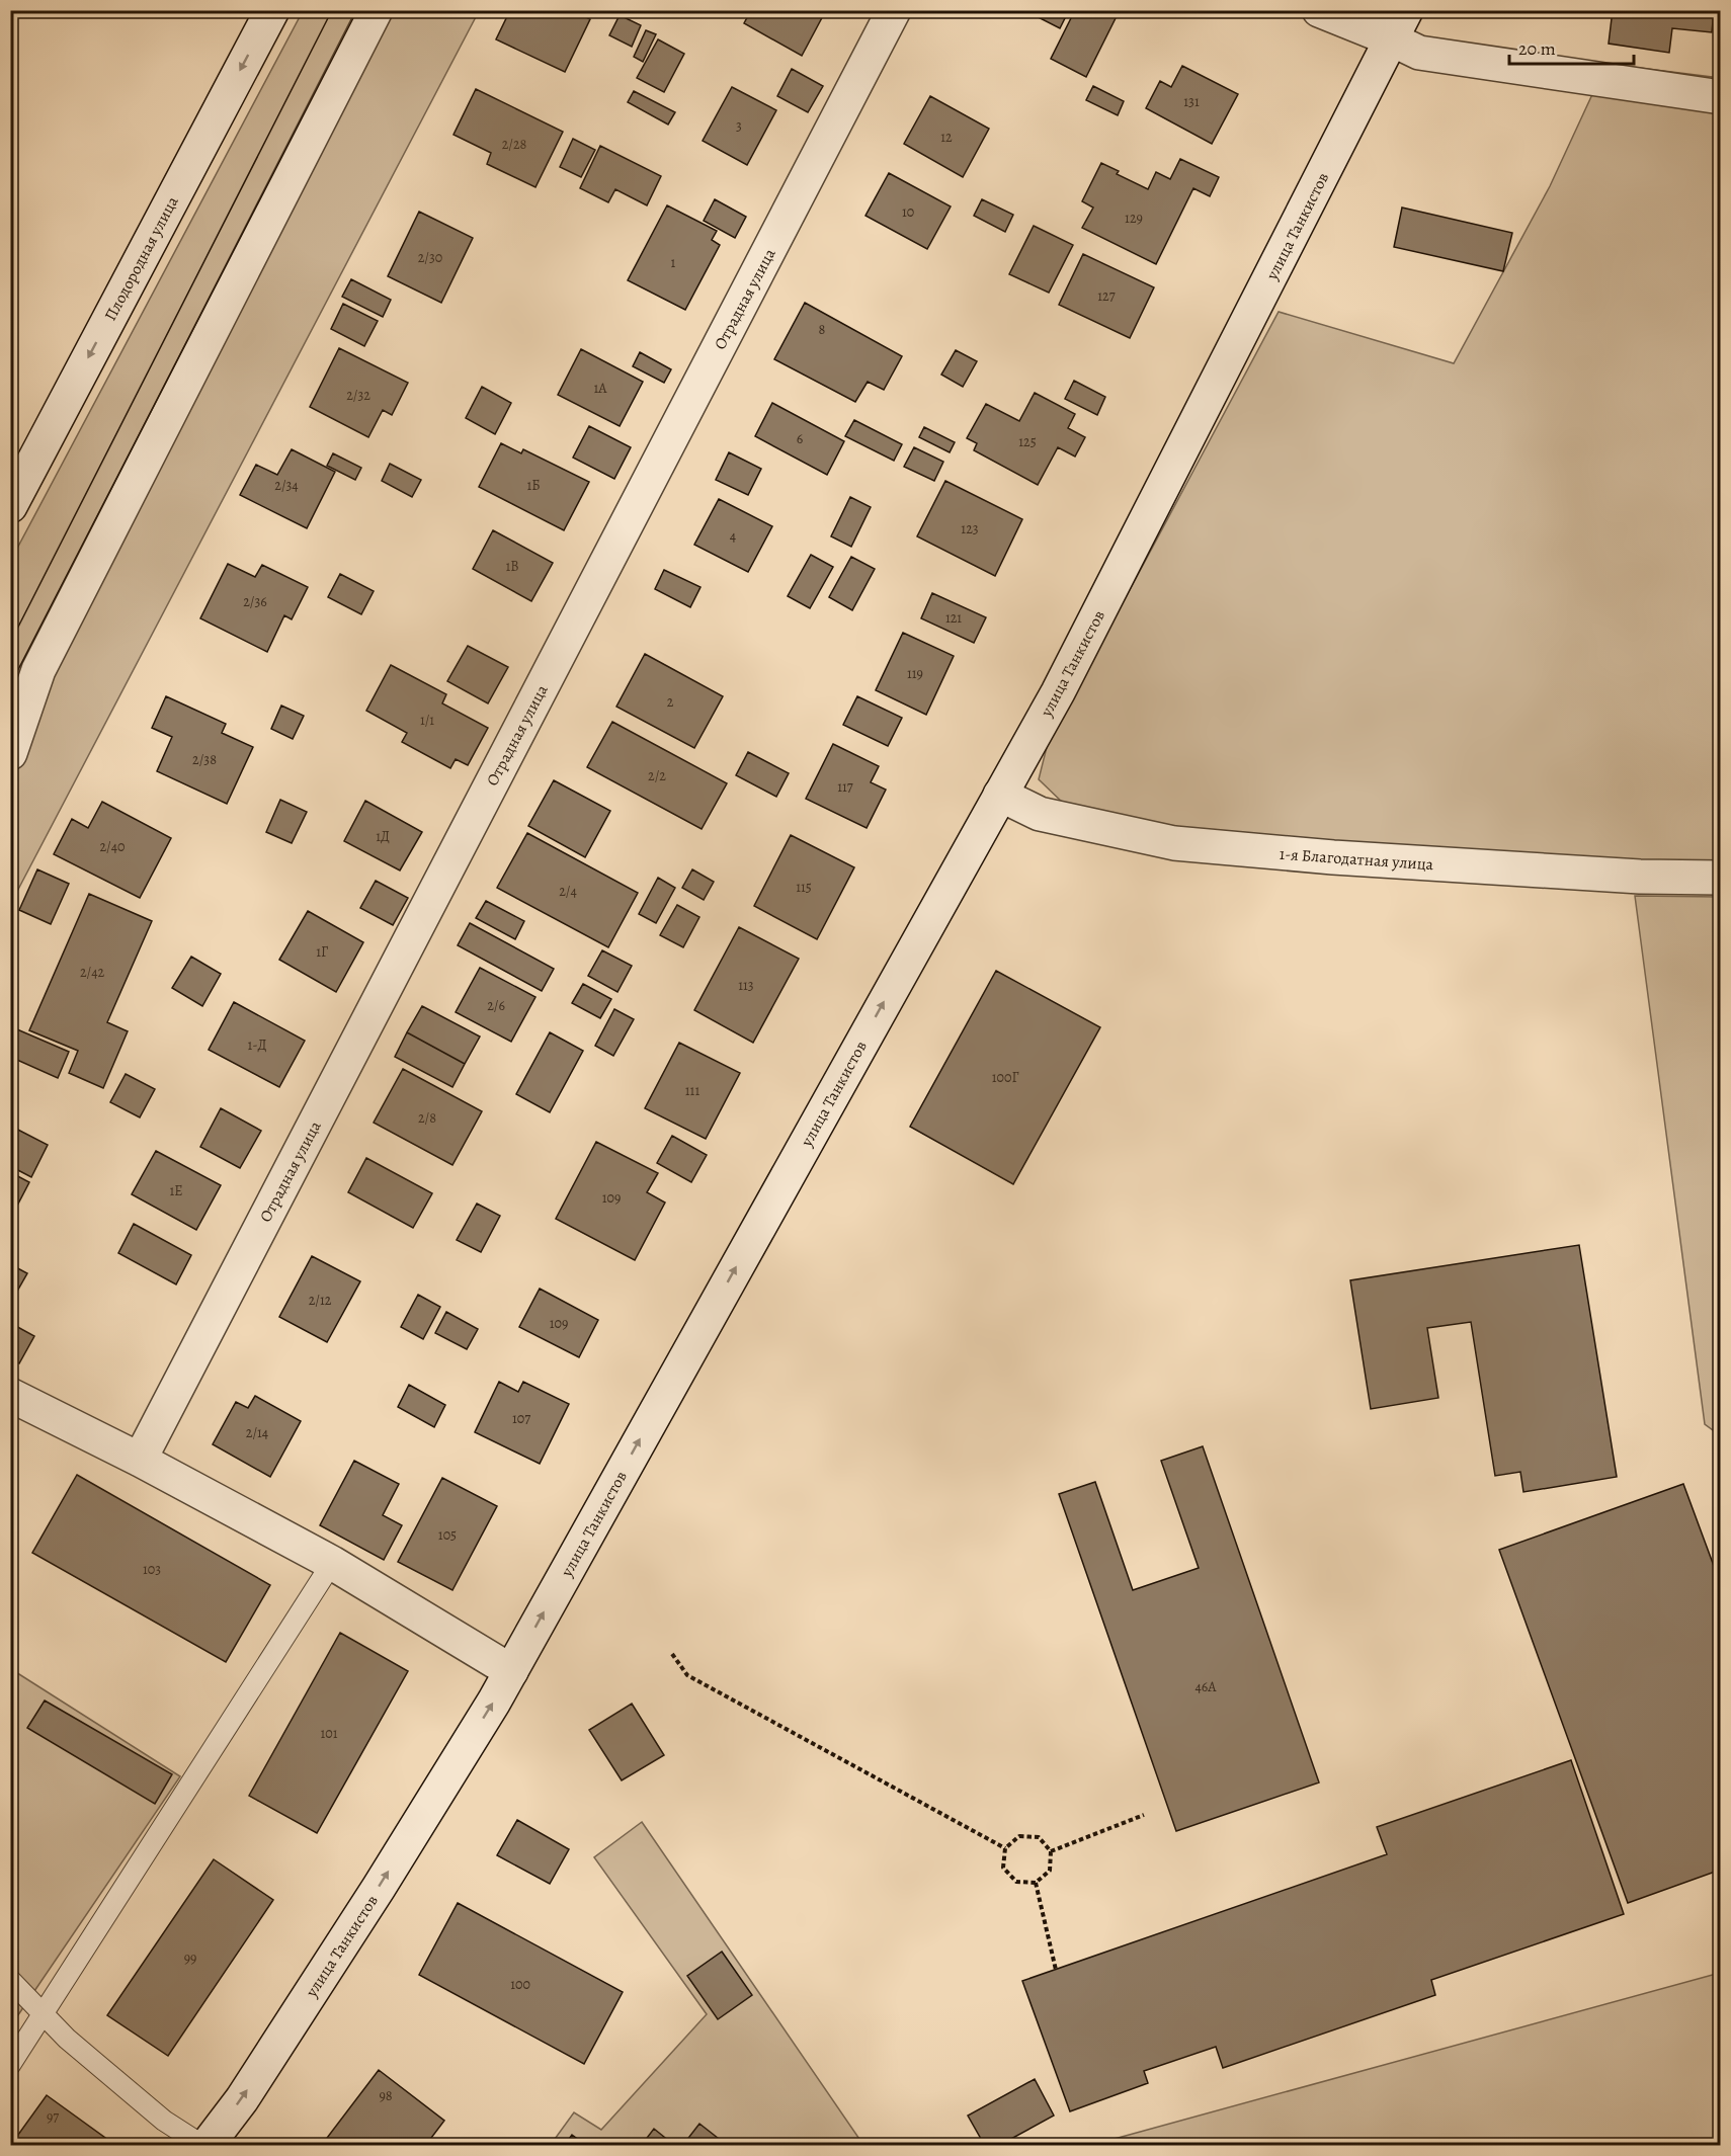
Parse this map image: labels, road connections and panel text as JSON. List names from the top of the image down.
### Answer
{
  "streets": {
    "street": [
      "улица Танкистов",
      "Плодородная улица",
      "Отрадная улица",
      "1-я Благодатная улица"
    ]
  },
  "crossings": [
    ["улица Танкистов", "1-я Благодатная улица"]
  ],
  "one_way": ["улица Танкистов"],
  "house_numbers": [
    "131",
    "3",
    "12",
    "2/28",
    "10",
    "129",
    "2/30",
    "1",
    "127",
    "8",
    "1А",
    "2/32",
    "6",
    "125",
    "2/34",
    "1Б",
    "123",
    "4",
    "1В",
    "2/36",
    "121",
    "119",
    "2",
    "1/1",
    "2/38",
    "2/2",
    "117",
    "1Д",
    "2/40",
    "115",
    "2/4",
    "1Г",
    "2/42",
    "113",
    "2/6",
    "1-Д",
    "100Г",
    "111",
    "2/8",
    "1Е",
    "109",
    "2/12",
    "109",
    "107",
    "2/14",
    "105",
    "103",
    "46А",
    "101",
    "99",
    "100",
    "98",
    "97"
  ],
  "scale_bar": "20 m"
}
